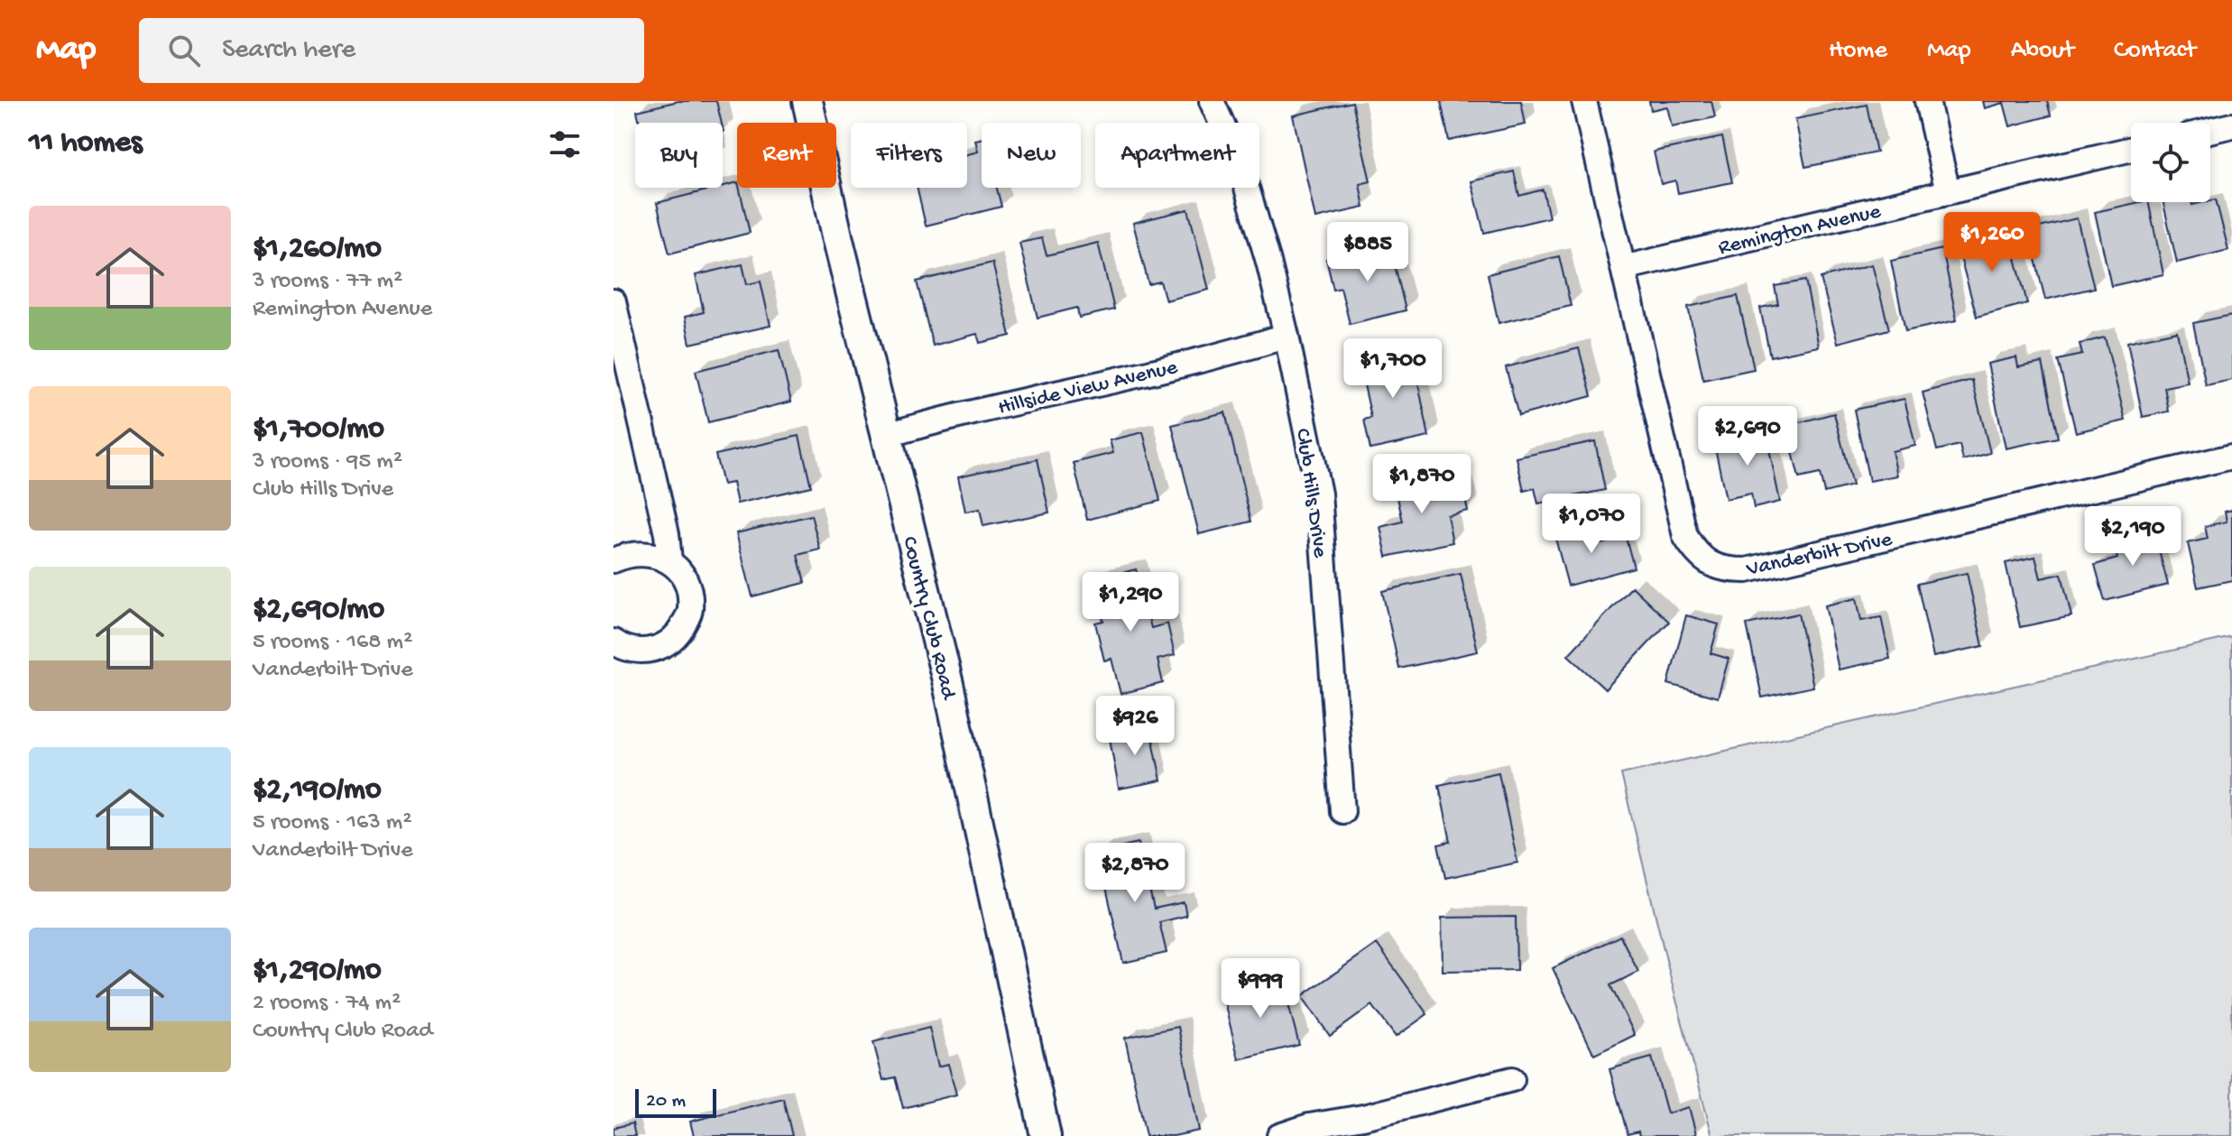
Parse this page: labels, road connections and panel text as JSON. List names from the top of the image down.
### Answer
{
  "streets": {
    "street": [
      "Remington Avenue",
      "Hillside View Avenue",
      "Club Hills Drive",
      "Vanderbilt Drive",
      "Country Club Road"
    ]
  },
  "crossings": [
    ["Remington Avenue", "Vanderbilt Drive"],
    ["Hillside View Avenue", "Club Hills Drive"],
    ["Hillside View Avenue", "Country Club Road"]
  ],
  "scale_bar": "20 m",
  "page": {
    "header": "Map",
    "search": "Search here",
    "nav": [
      "Home",
      "Map",
      "About",
      "Contact"
    ],
    "heading": "11 homes",
    "chip": [
      "Buy",
      "Rent",
      "Filters",
      "New",
      "Apartment"
    ],
    "list": [
      {
        "name": "$1,260/mo",
        "note": "3 rooms · 77 m² · Remington Avenue"
      },
      {
        "name": "$1,700/mo",
        "note": "3 rooms · 95 m² · Club Hills Drive"
      },
      {
        "name": "$2,690/mo",
        "note": "5 rooms · 168 m² · Vanderbilt Drive"
      },
      {
        "name": "$2,190/mo",
        "note": "5 rooms · 163 m² · Vanderbilt Drive"
      },
      {
        "name": "$1,290/mo",
        "note": "2 rooms · 74 m² · Country Club Road"
      }
    ],
    "price": [
      "$1,260",
      "$885",
      "$1,700",
      "$2,690",
      "$1,870",
      "$1,070",
      "$2,190",
      "$1,290",
      "$926",
      "$2,870",
      "$999"
    ],
    "scale": "20 m"
  }
}
